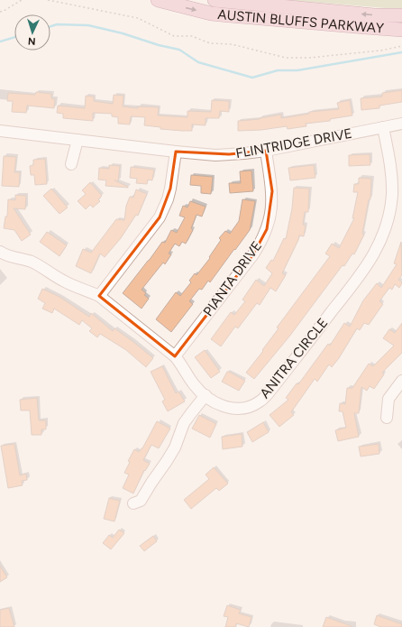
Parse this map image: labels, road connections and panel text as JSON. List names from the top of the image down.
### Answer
{
  "streets": {
    "main road": ["AUSTIN BLUFFS PARKWAY"],
    "street": ["FLINTRIDGE DRIVE", "PIANTA DRIVE", "ANITRA CIRCLE"]
  },
  "crossings": [
    ["FLINTRIDGE DRIVE", "PIANTA DRIVE"],
    ["FLINTRIDGE DRIVE", "ANITRA CIRCLE"],
    ["PIANTA DRIVE", "ANITRA CIRCLE"]
  ],
  "north": "bottom"
}
